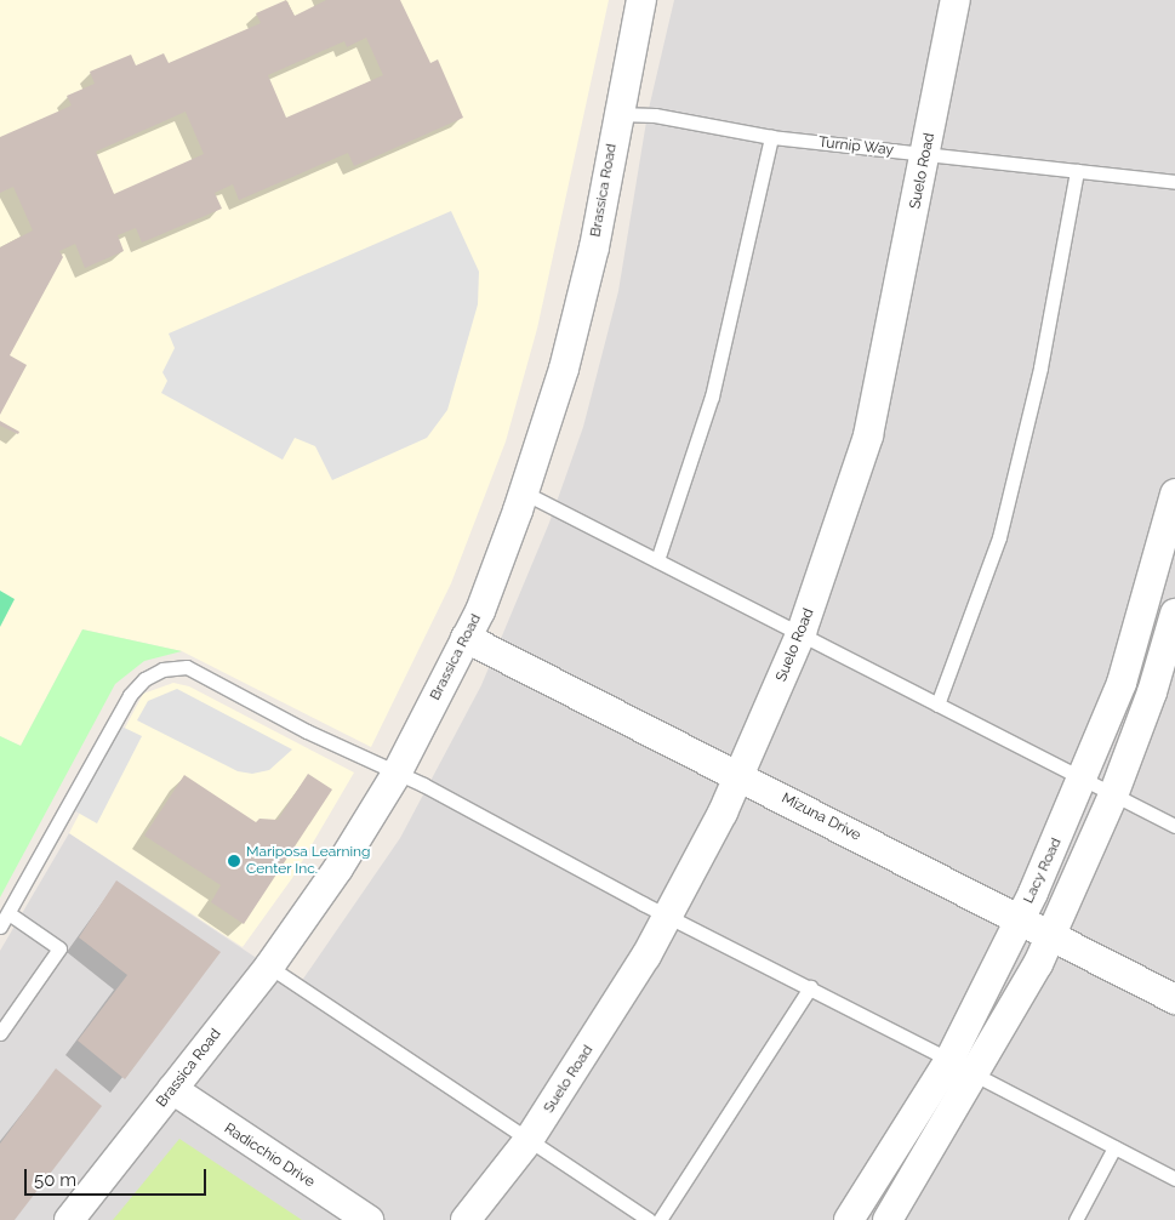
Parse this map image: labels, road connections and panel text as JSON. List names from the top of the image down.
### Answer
{
  "streets": {
    "street": [
      "Suelo Road",
      "Brassica Road",
      "Mizuna Drive",
      "Lacy Road",
      "Radicchio Drive"
    ],
    "lane": ["Turnip Way"]
  },
  "crossings": [
    ["Turnip Way", "Suelo Road"],
    ["Turnip Way", "Brassica Road"],
    ["Suelo Road", "Mizuna Drive"],
    ["Brassica Road", "Mizuna Drive"],
    ["Brassica Road", "Radicchio Drive"],
    ["Mizuna Drive", "Lacy Road"]
  ],
  "places": ["Mariposa Learning Center Inc."],
  "scale_bar": "50 m"
}
